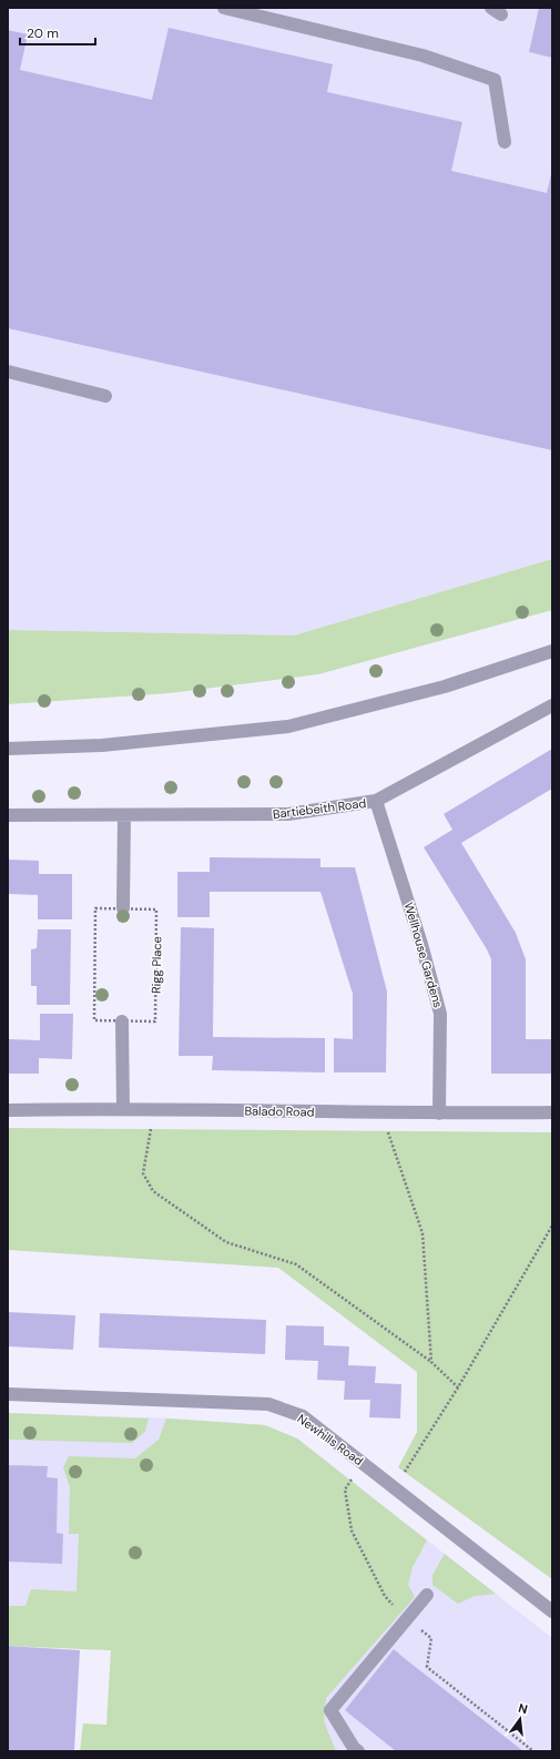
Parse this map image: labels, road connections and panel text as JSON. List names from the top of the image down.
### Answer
{
  "streets": {
    "street": [
      "Bartiebeith Road",
      "Wellhouse Gardens",
      "Balado Road",
      "Newhills Road"
    ],
    "path": ["Rigg Place"]
  },
  "crossings": [
    ["Bartiebeith Road", "Wellhouse Gardens"],
    ["Wellhouse Gardens", "Balado Road"]
  ],
  "scale_bar": "20 m",
  "north": "top"
}
